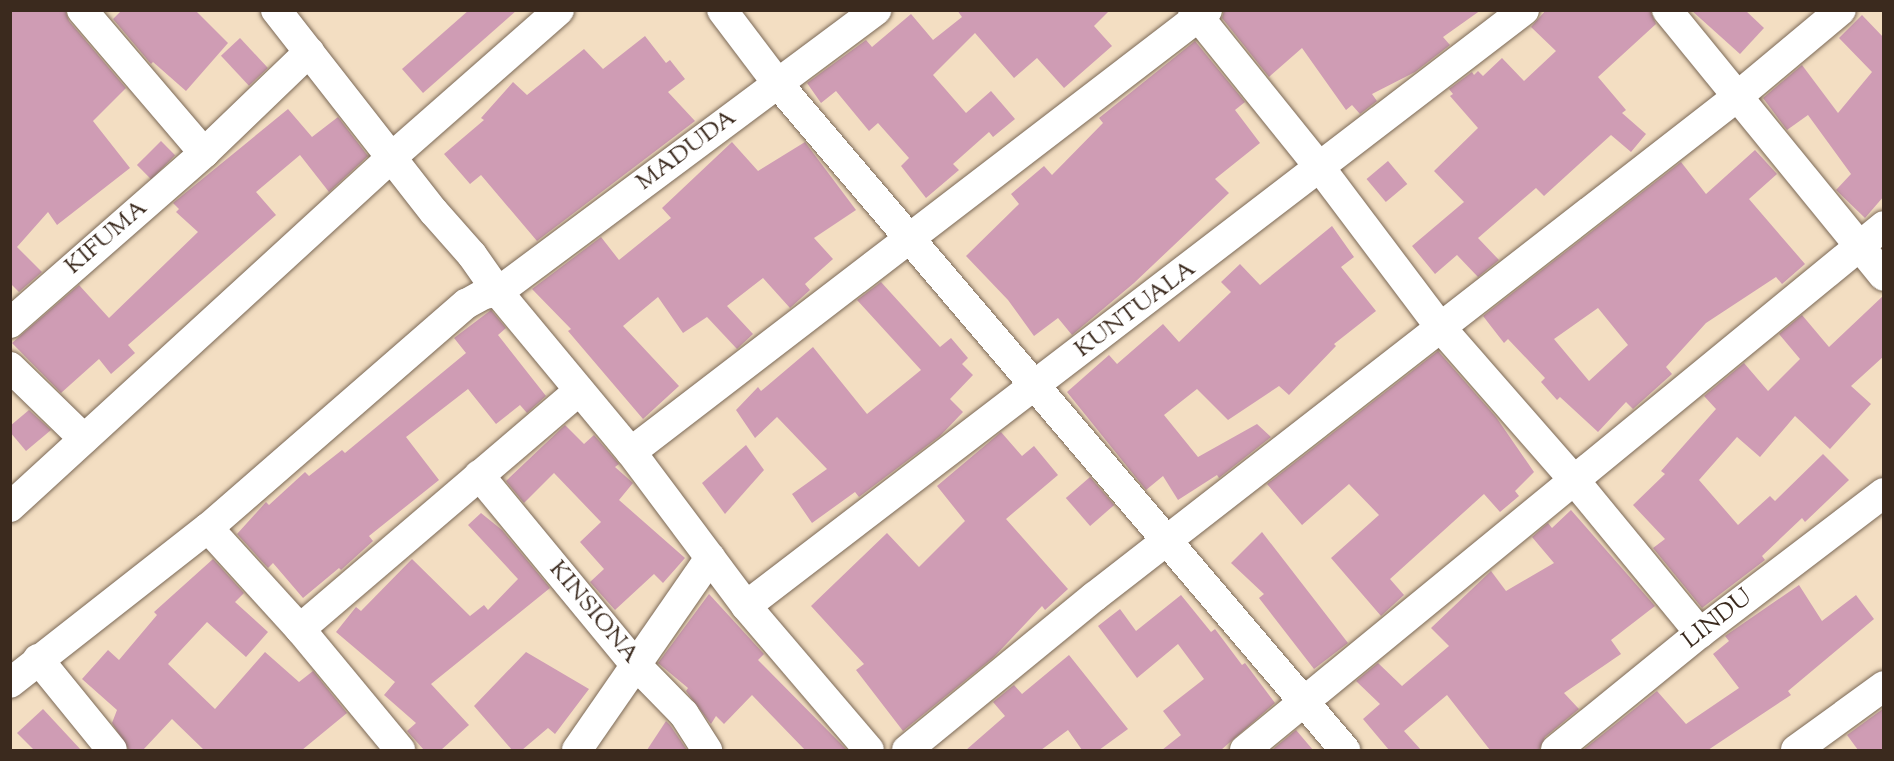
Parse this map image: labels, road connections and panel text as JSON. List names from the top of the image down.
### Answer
{
  "streets": {
    "street": [
      "MADUDA",
      "KIFUMA",
      "KUNTUALA",
      "KINSIONA",
      "LINDU"
    ]
  }
}
